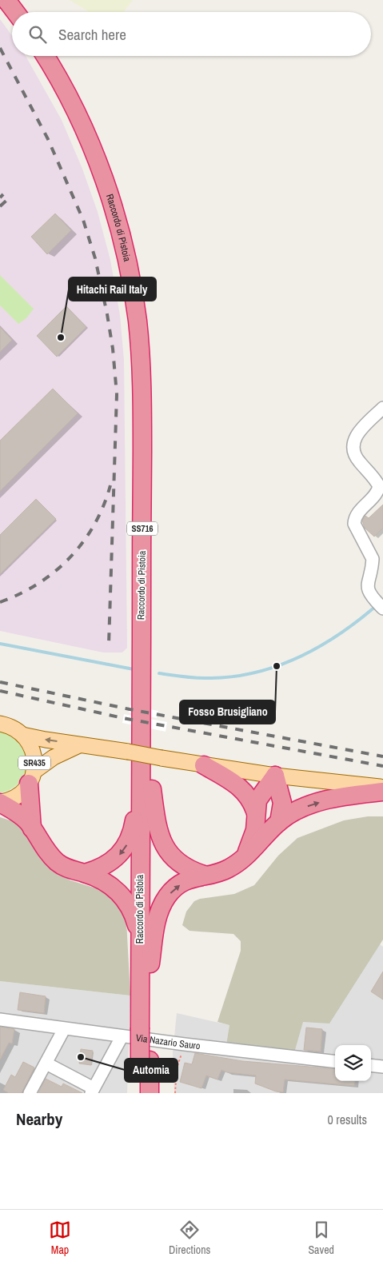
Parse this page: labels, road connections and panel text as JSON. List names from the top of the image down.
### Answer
{
  "streets": {
    "highway": ["Raccordo di Pistoia", "SS716"],
    "main road": ["SR435"],
    "street": ["Via Nazario Sauro"]
  },
  "places": ["Hitachi Rail Italy", "Fosso Brusigliano", "Automia"],
  "page": {
    "search": "Search here",
    "heading": ["Nearby", "0 results"],
    "nav": ["Map", "Directions", "Saved"]
  }
}
